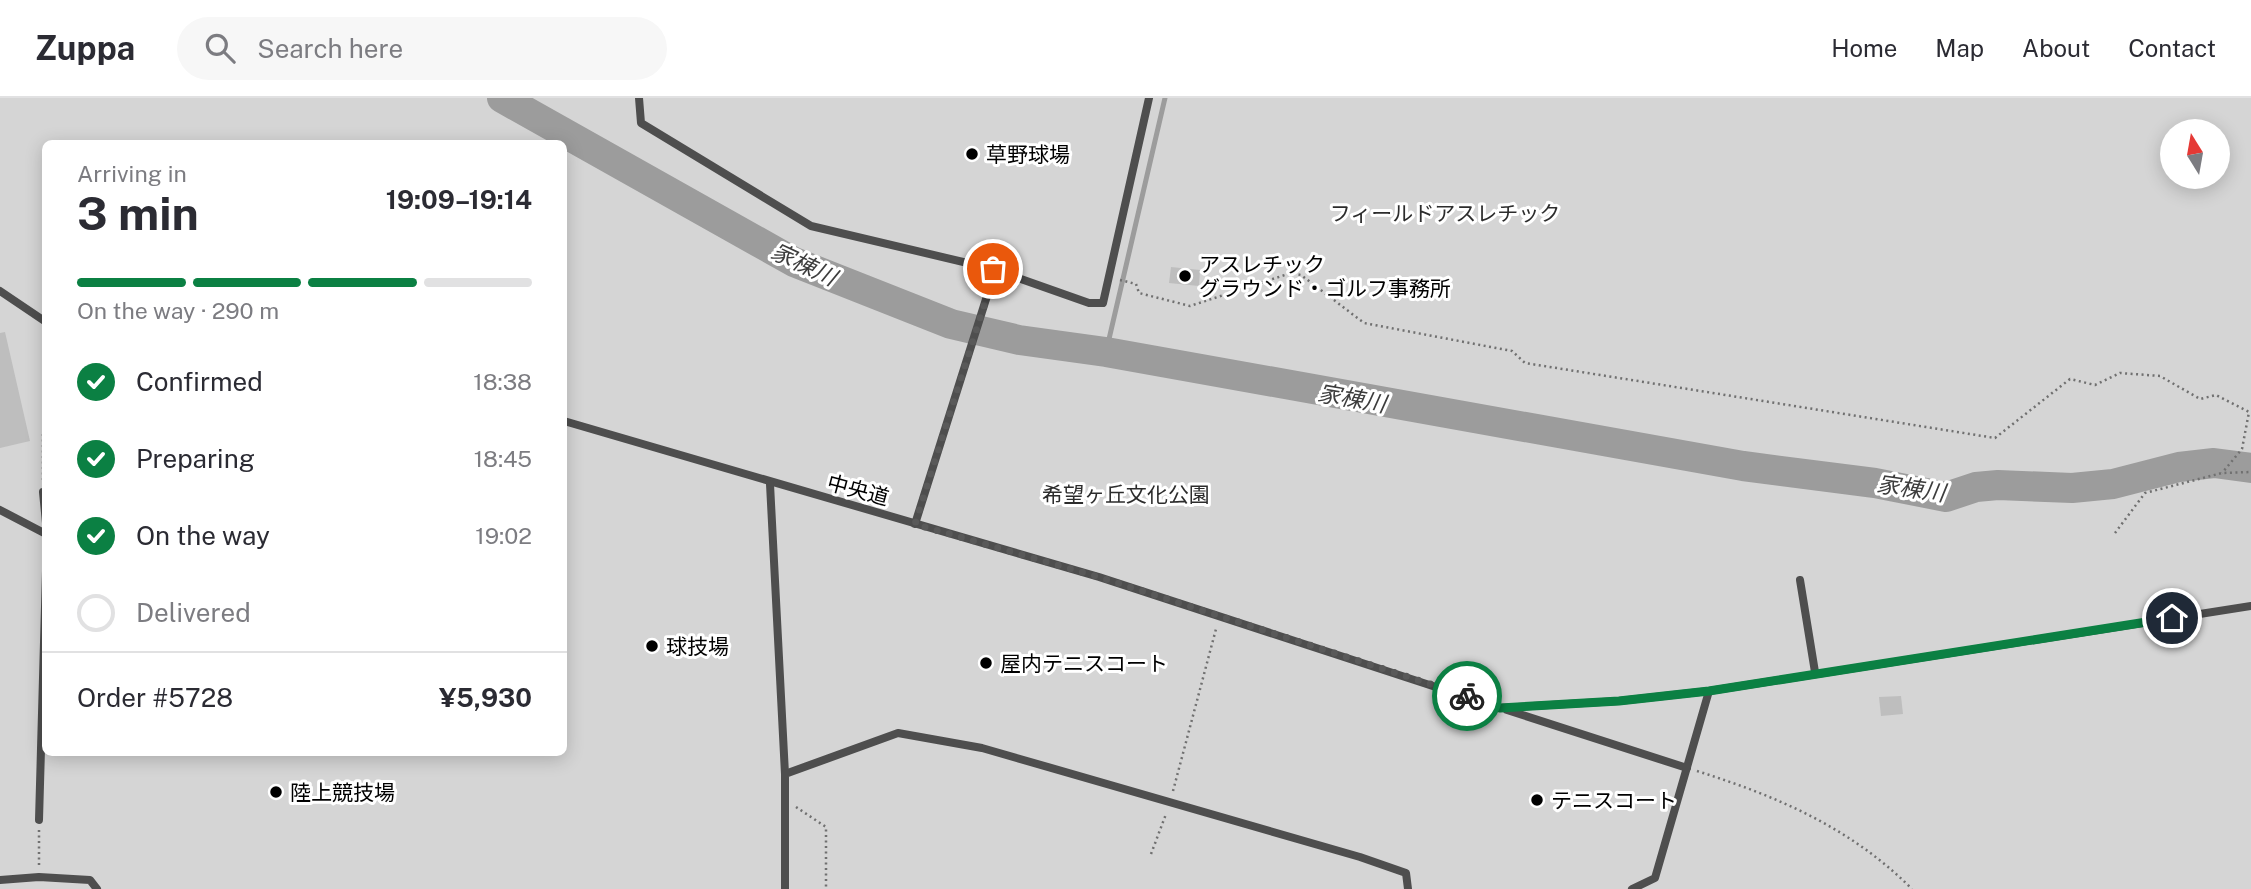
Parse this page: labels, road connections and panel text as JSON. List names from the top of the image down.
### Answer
{
  "streets": {
    "lane": ["中央道"]
  },
  "water": ["家棟川"],
  "parks": ["フィールドアスレチック", "希望ヶ丘文化公園"],
  "places": [
    "草野球場",
    "アスレチック グラウンド・ゴルフ事務所",
    "球技場",
    "屋内テニスコート",
    "陸上競技場",
    "テニスコート"
  ],
  "north": "top",
  "page": {
    "header": "Zuppa",
    "search": "Search here",
    "nav": [
      "Home",
      "Map",
      "About",
      "Contact"
    ],
    "heading": ["3 min", "Arriving in", "19:09–19:14"],
    "panel": ["Order #5728", "¥5,930"],
    "bar": "On the way · 290 m",
    "list": [
      ["Confirmed", "18:38"],
      ["Preparing", "18:45"],
      ["On the way", "19:02"],
      "Delivered"
    ]
  }
}
